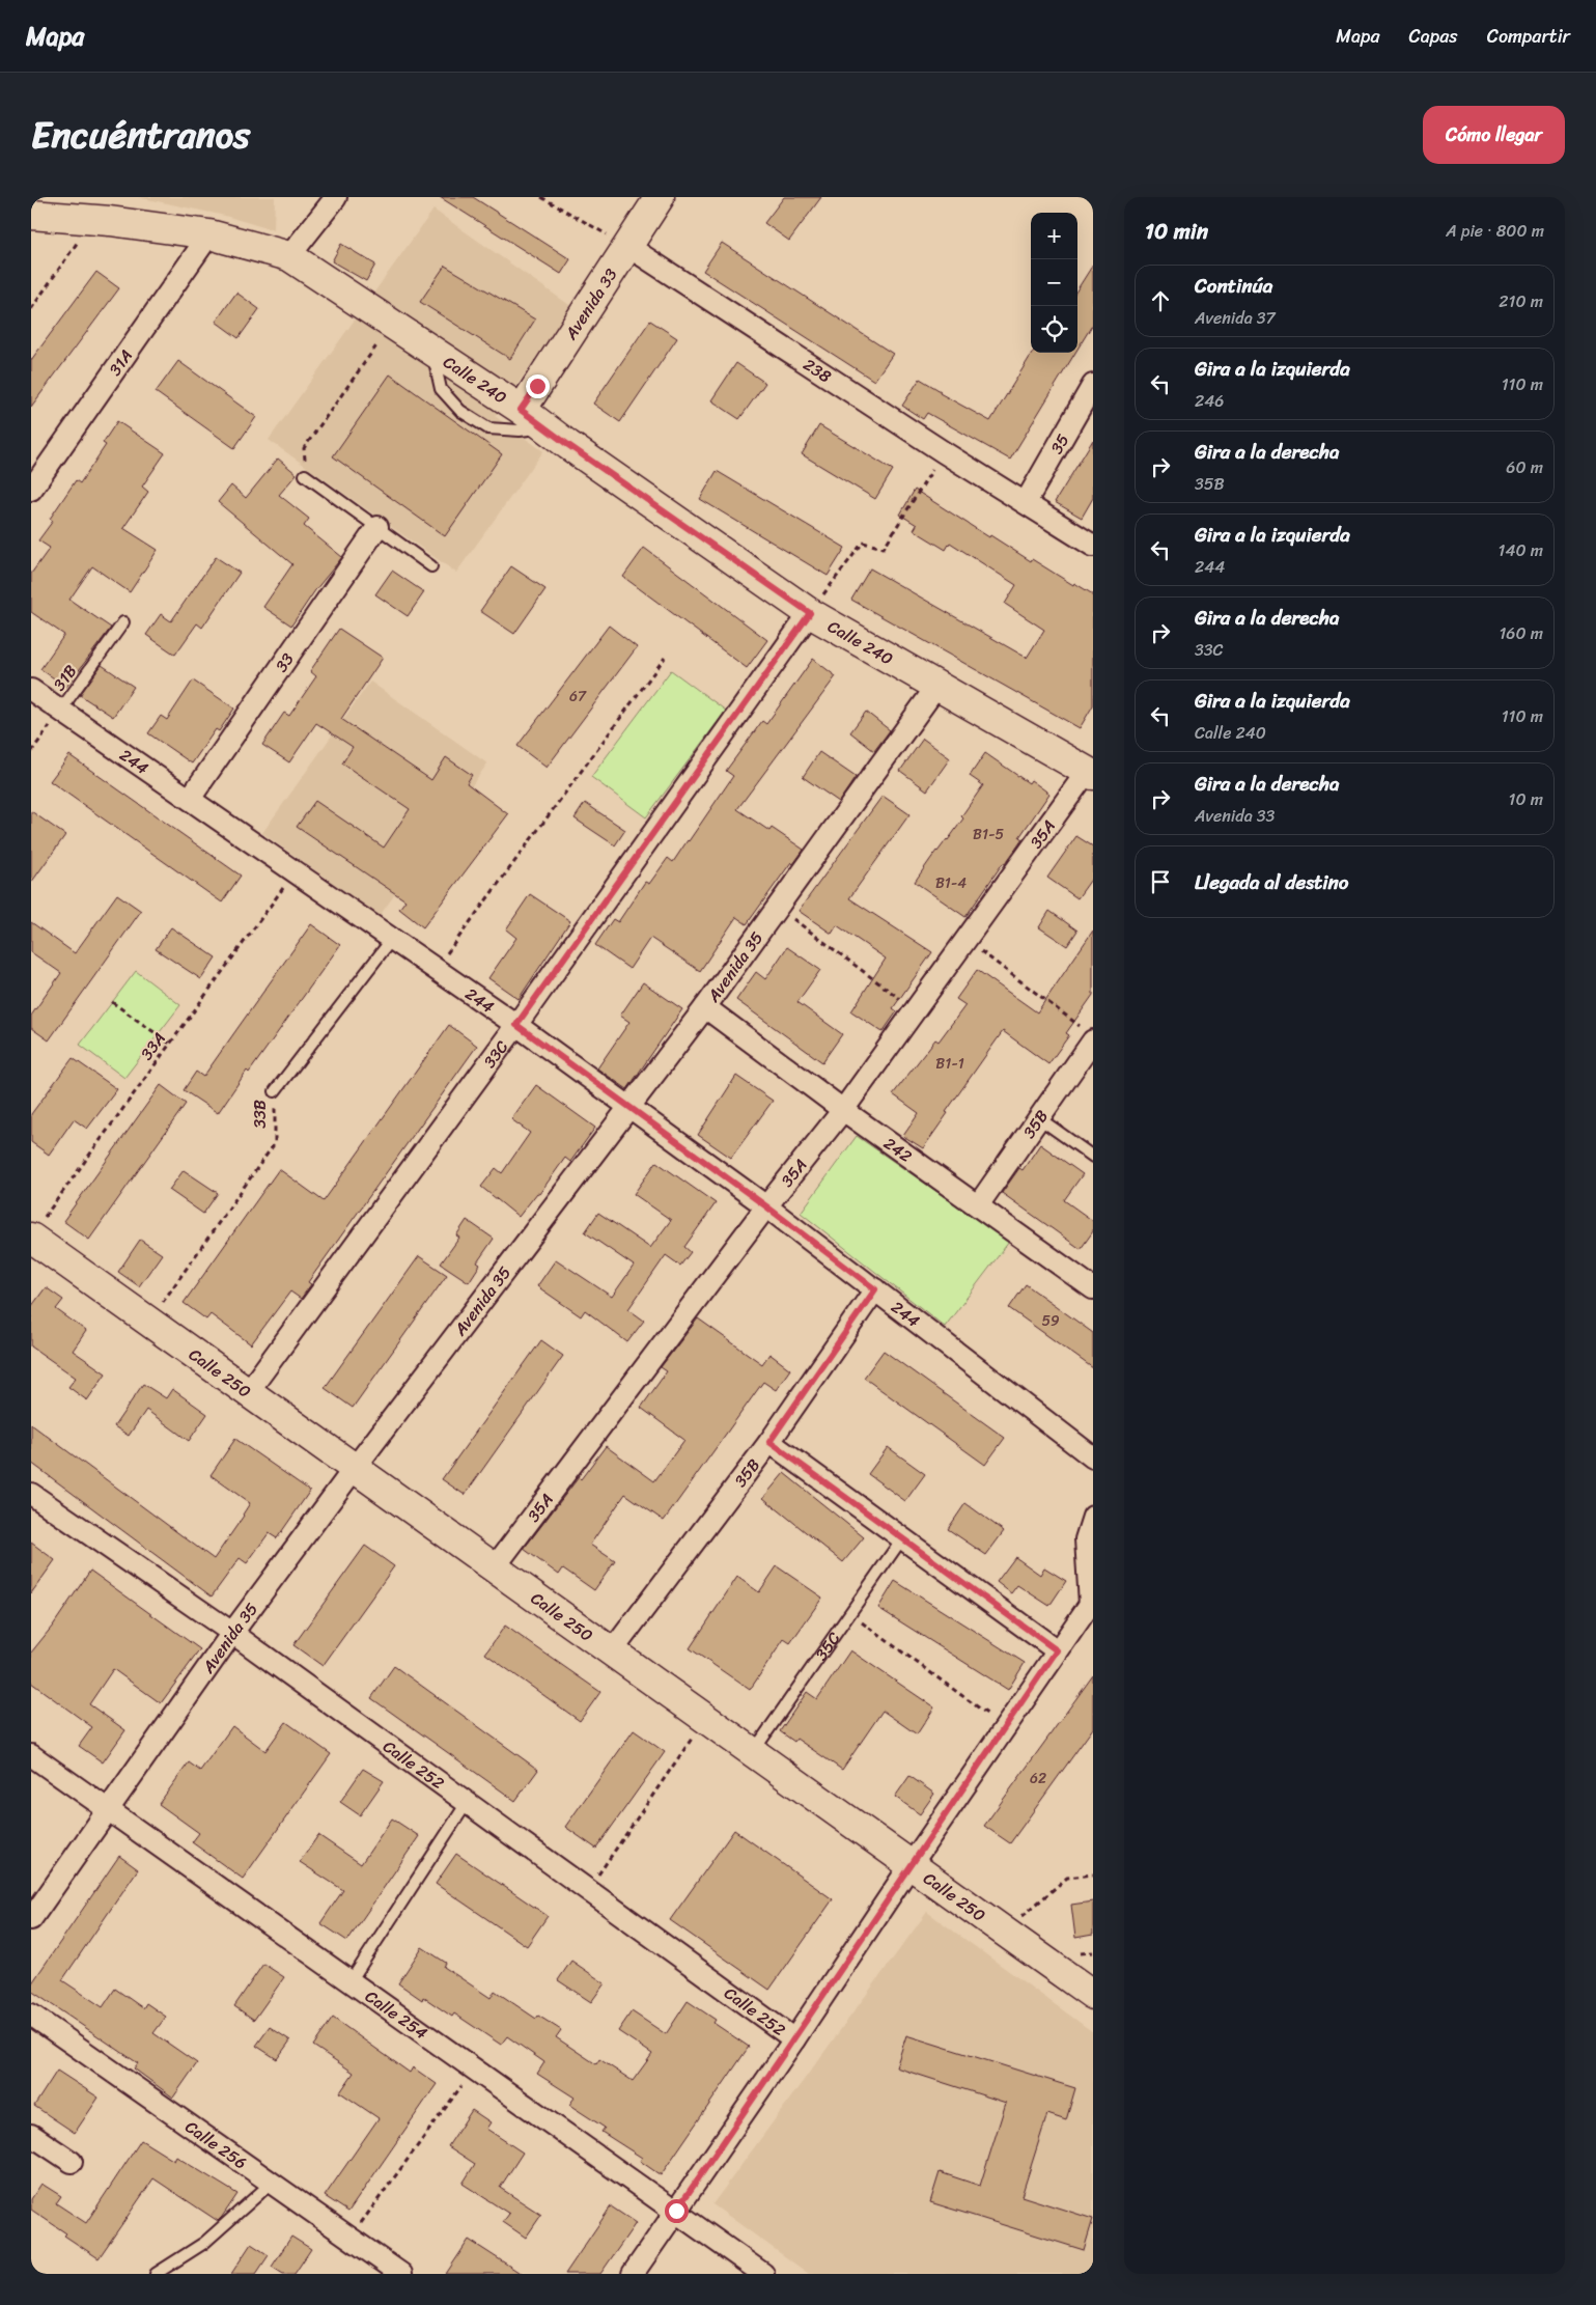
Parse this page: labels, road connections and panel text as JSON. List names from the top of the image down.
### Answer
{
  "streets": {
    "street": [
      "Avenida 33",
      "31A",
      "238",
      "Calle 240",
      "35",
      "33",
      "244",
      "35A",
      "Avenida 35",
      "33C",
      "35B",
      "242",
      "Calle 250",
      "Calle 252",
      "Calle 254",
      "Calle 256"
    ],
    "lane": ["31B", "33B", "35C"],
    "path": ["33A"]
  },
  "crossings": [
    ["Avenida 33", "238"],
    ["Avenida 33", "Calle 240"],
    ["31A", "Calle 240"],
    ["238", "35"],
    ["Calle 240", "35A"],
    ["Calle 240", "Avenida 35"],
    ["Calle 240", "33C"],
    ["33", "244"],
    ["31B", "244"],
    ["244", "35A"],
    ["244", "Avenida 35"],
    ["244", "33A"],
    ["244", "33C"],
    ["244", "33B"],
    ["244", "35B"],
    ["35A", "242"],
    ["35A", "Calle 250"],
    ["Avenida 35", "242"],
    ["Avenida 35", "Calle 250"],
    ["Avenida 35", "Calle 252"],
    ["Avenida 35", "Calle 254"],
    ["33A", "Calle 250"],
    ["33C", "Calle 250"],
    ["33B", "Calle 250"],
    ["35B", "242"],
    ["35B", "Calle 250"],
    ["Calle 250", "35C"]
  ],
  "house_numbers": [
    "67",
    "B1-5",
    "B1-4",
    "B1-1",
    "59",
    "62"
  ],
  "page": {
    "header": "Mapa",
    "nav": ["Mapa", "Capas", "Compartir"],
    "title": "Encuéntranos",
    "buttons": "Cómo llegar",
    "heading": ["10 min", "A pie · 800 m"],
    "map_buttons": ["+", "−"],
    "list": [
      ["Continúa", "Avenida 37", "210 m"],
      ["Gira a la izquierda", "246", "110 m"],
      ["Gira a la derecha", "35B", "60 m"],
      ["Gira a la izquierda", "244", "140 m"],
      ["Gira a la derecha", "33C", "160 m"],
      ["Gira a la izquierda", "Calle 240", "110 m"],
      ["Gira a la derecha", "Avenida 33", "10 m"],
      "Llegada al destino"
    ]
  }
}
